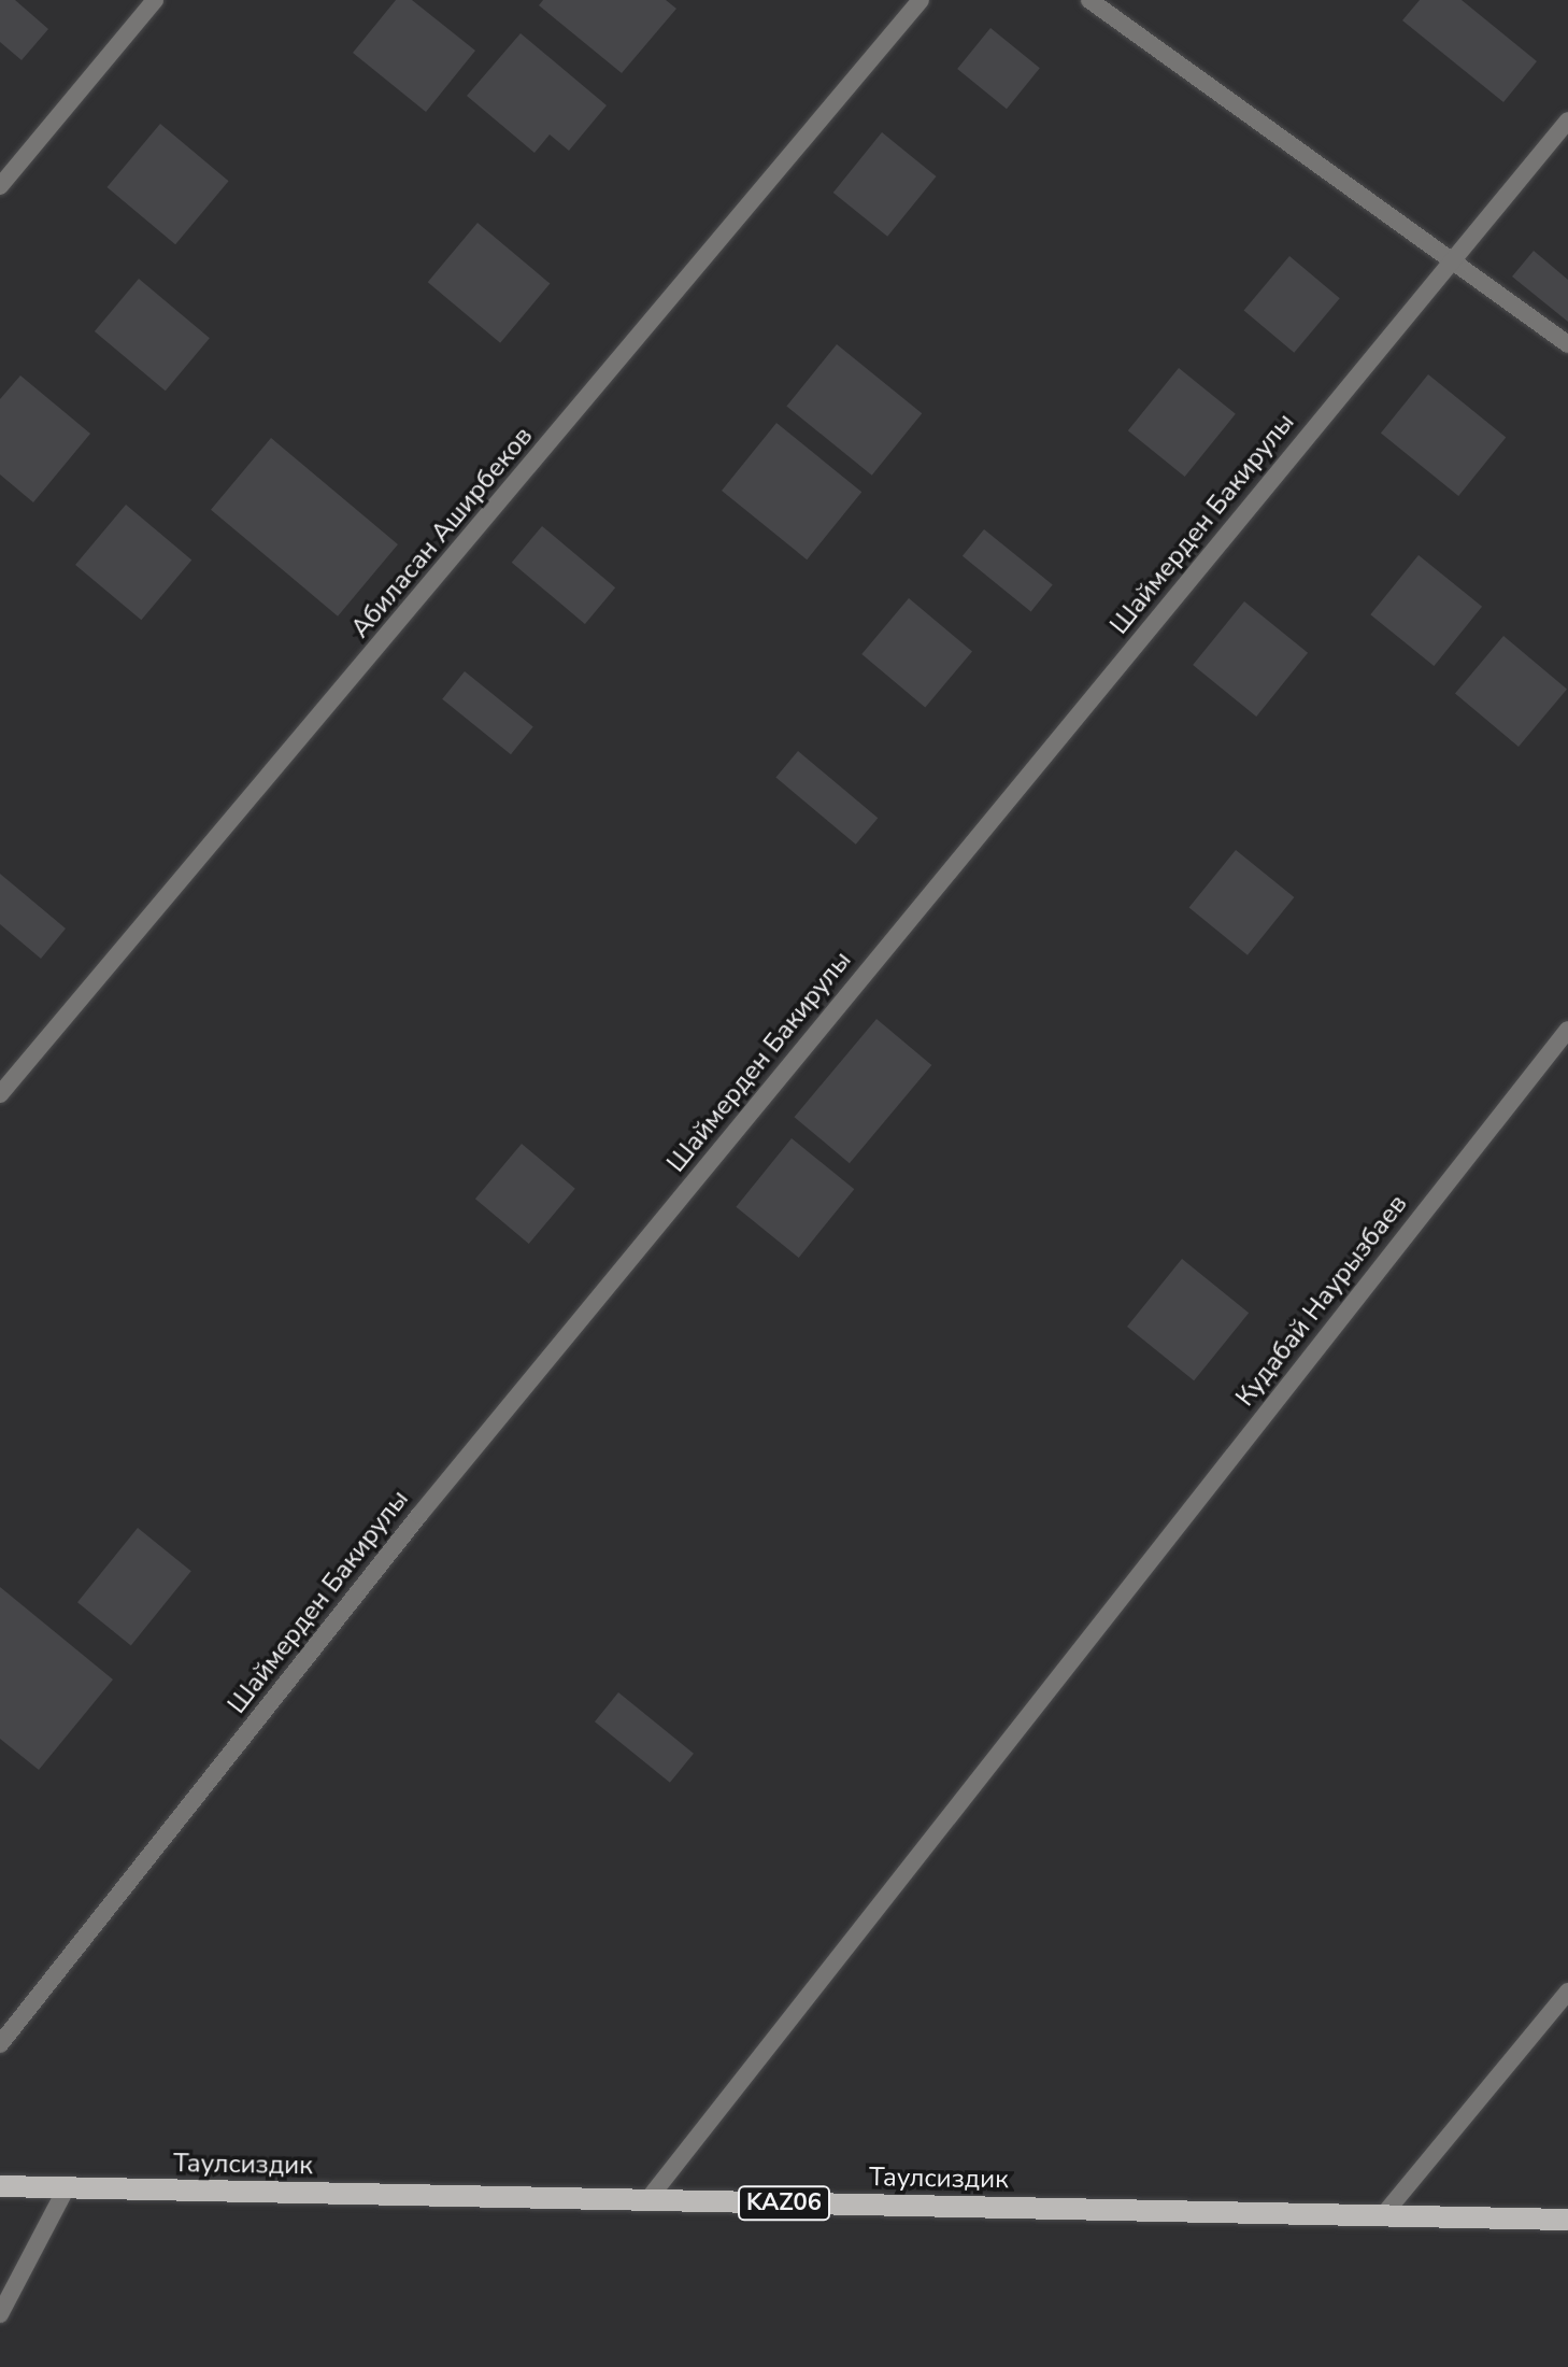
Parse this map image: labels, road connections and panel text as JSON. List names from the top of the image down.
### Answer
{
  "streets": {
    "main road": ["Таулсиздик", "KAZ06"],
    "street": ["Шаймерден Бакирулы", "Абиласан Аширбеков", "Кудабай Наурызбаев"]
  },
  "crossings": [
    ["Кудабай Наурызбаев", "Таулсиздик"]
  ]
}
